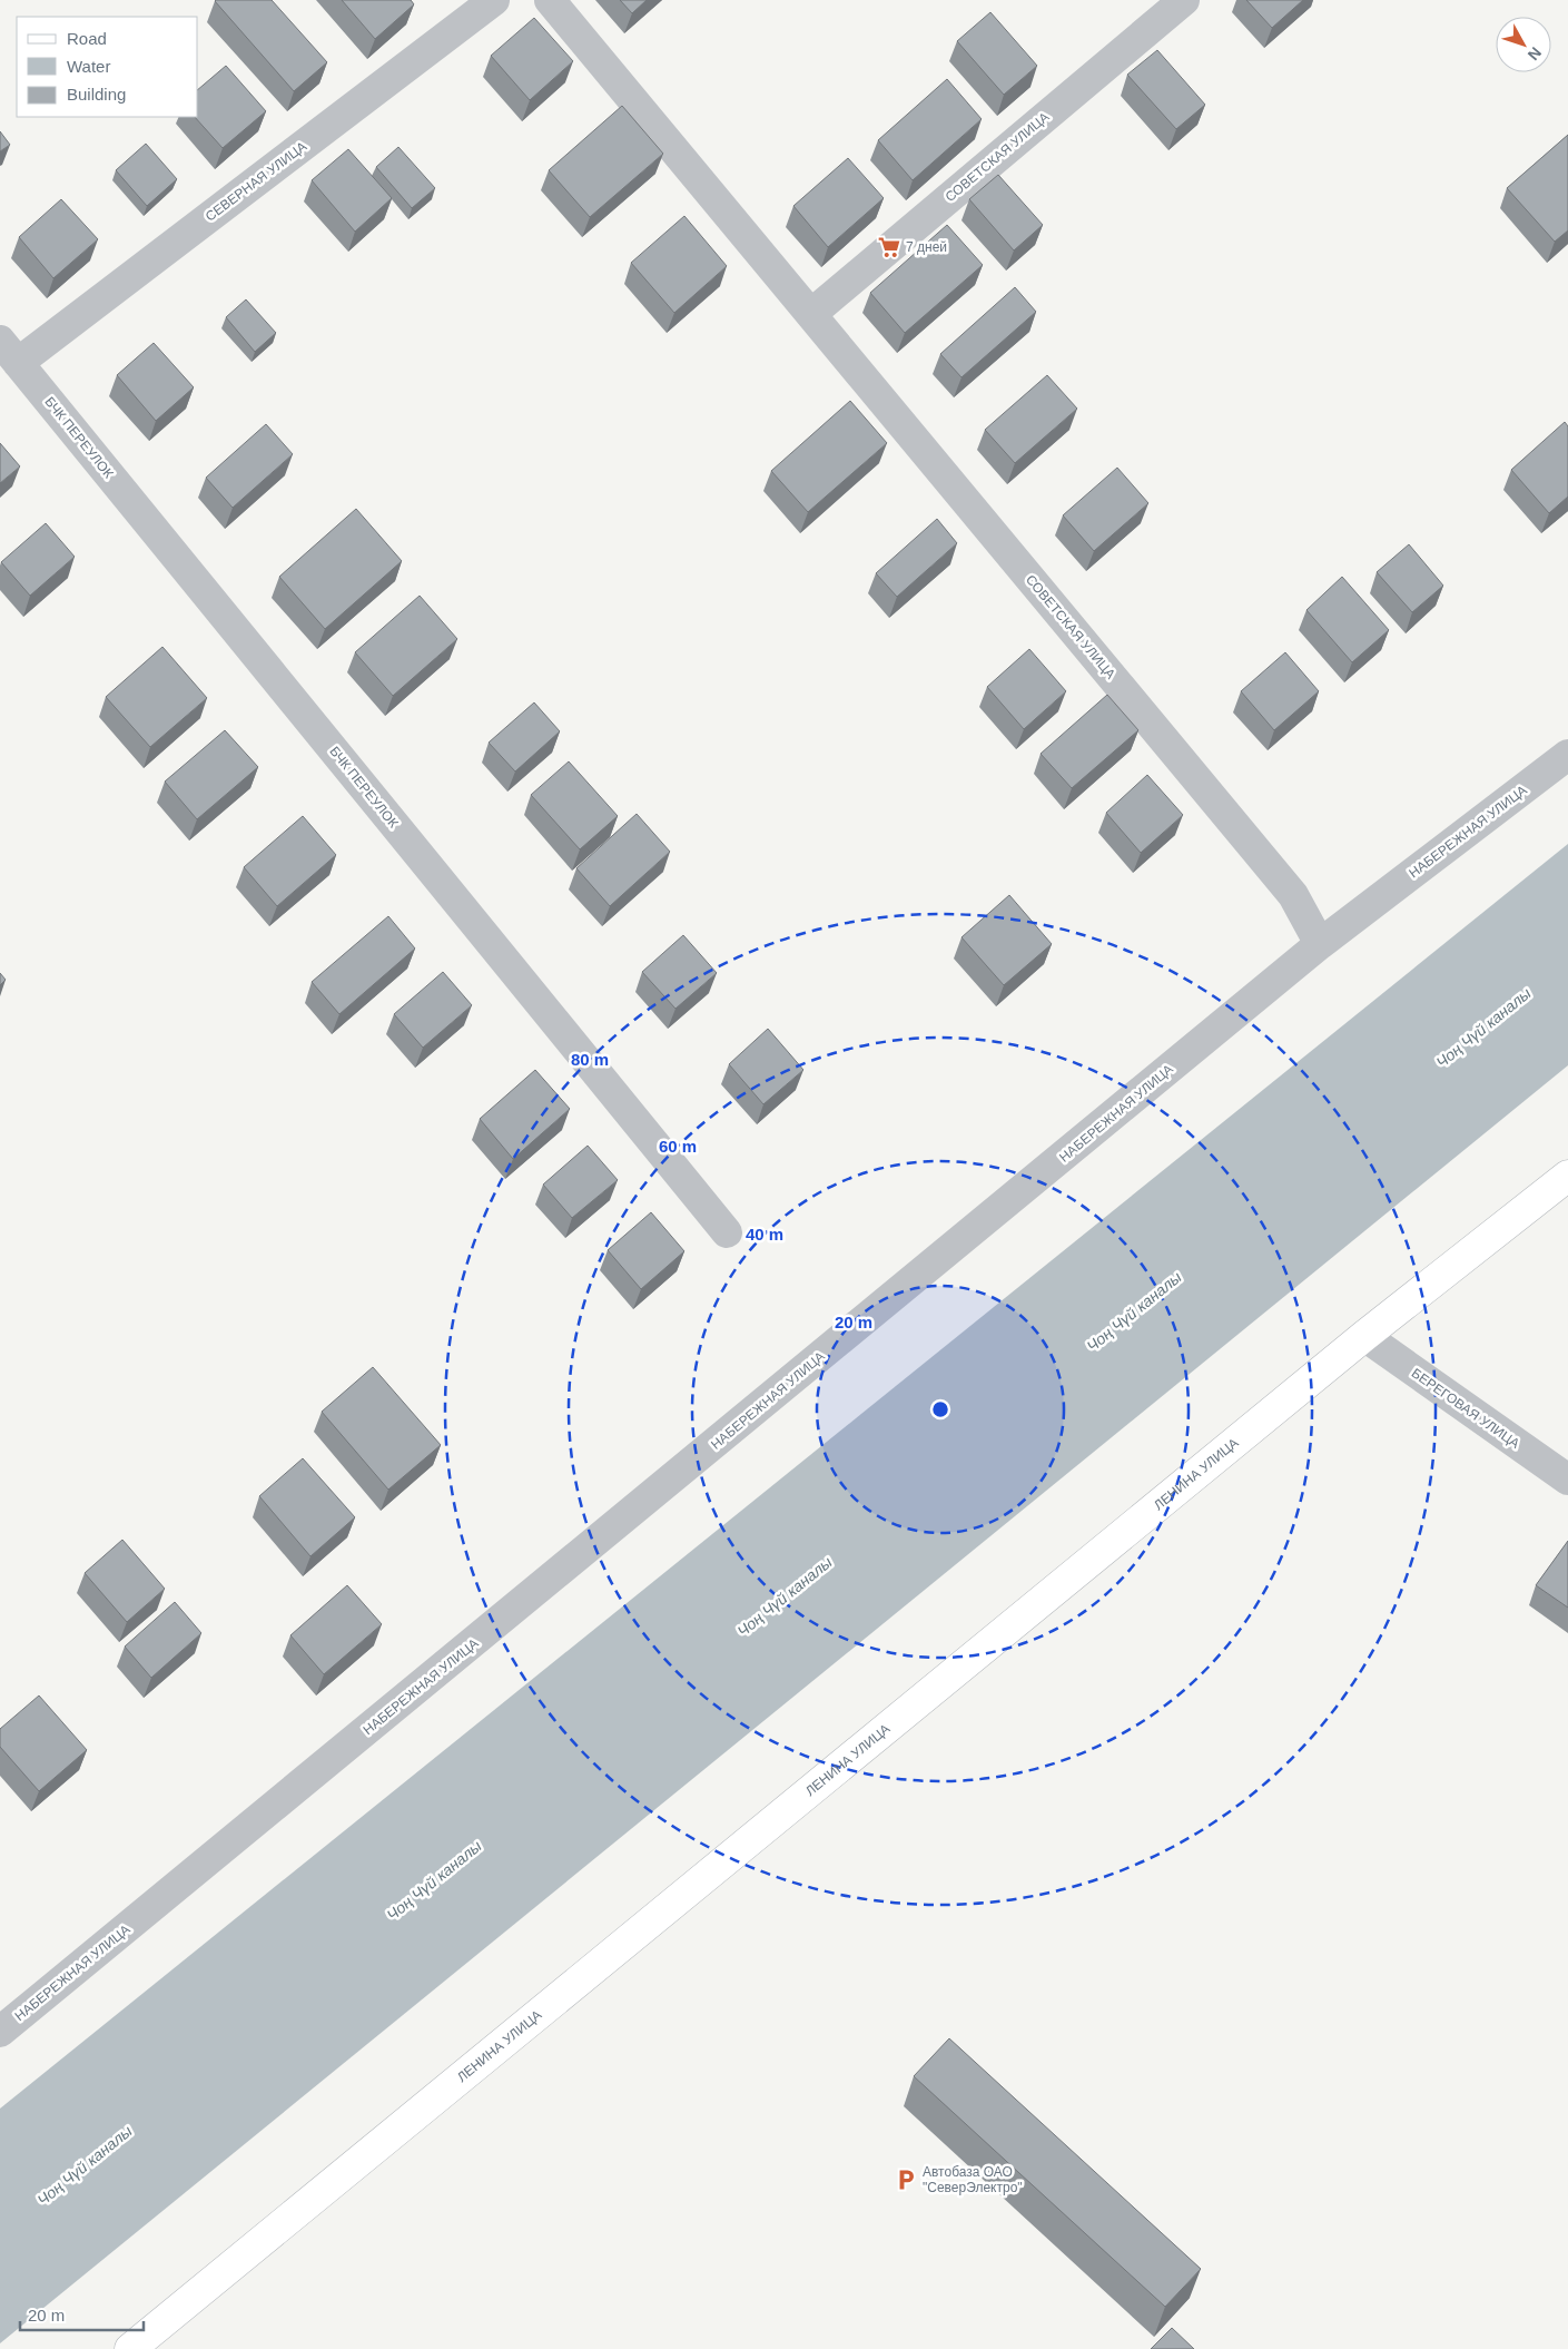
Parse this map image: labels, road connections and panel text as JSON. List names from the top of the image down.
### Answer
{
  "streets": {
    "street": [
      "СОВЕТСКАЯ УЛИЦА",
      "СЕВЕРНАЯ УЛИЦА",
      "БЧК ПЕРЕУЛОК",
      "НАБЕРЕЖНАЯ УЛИЦА",
      "БЕРЕГОВАЯ УЛИЦА",
      "ЛЕНИНА УЛИЦА"
    ]
  },
  "crossings": [
    ["СОВЕТСКАЯ УЛИЦА", "НАБЕРЕЖНАЯ УЛИЦА"],
    ["СЕВЕРНАЯ УЛИЦА", "БЧК ПЕРЕУЛОК"],
    ["БЕРЕГОВАЯ УЛИЦА", "ЛЕНИНА УЛИЦА"]
  ],
  "water": ["Чоң Чүй каналы"],
  "places": {
    "supermarket": ["7 дней"],
    "parking": ["Автобаза ОАО \"СеверЭлектро\""]
  },
  "legend": ["Road", "Water", "Building"],
  "scale_bar": "20 m",
  "north": "bottom right",
  "rings": [
    "80 m",
    "60 m",
    "40 m",
    "20 m"
  ]
}
